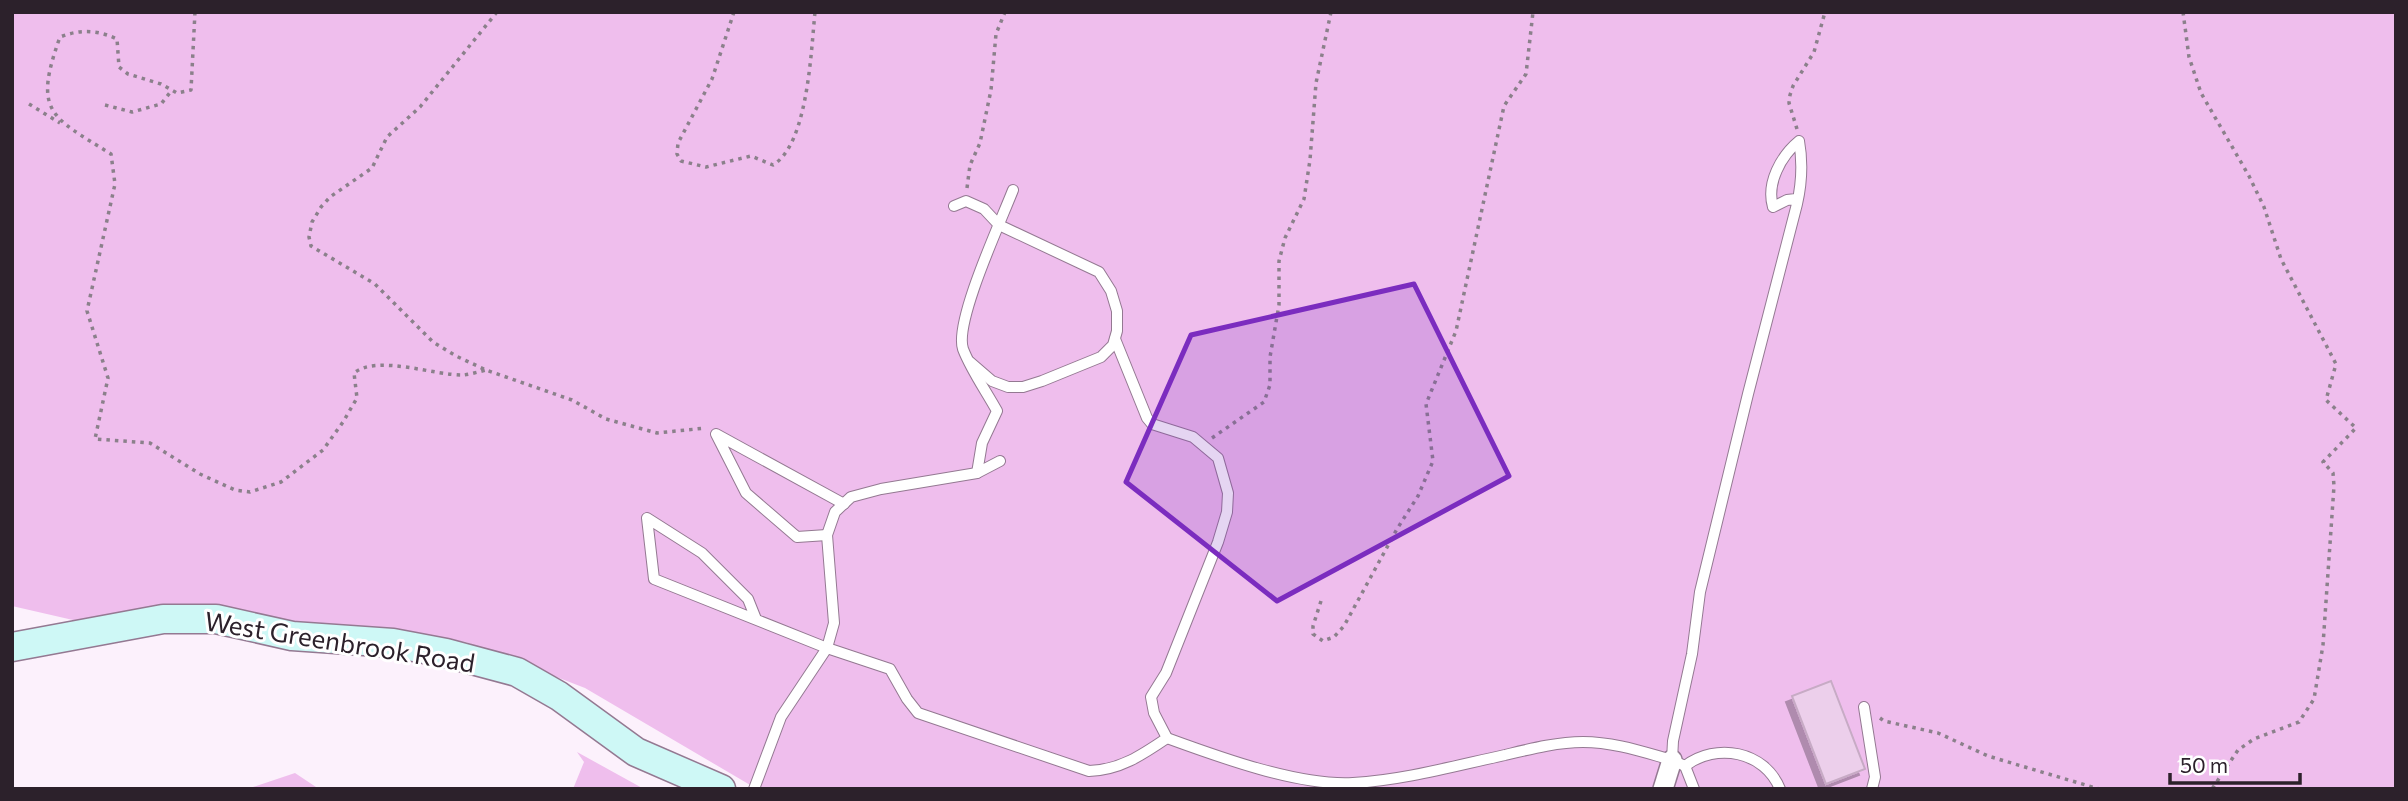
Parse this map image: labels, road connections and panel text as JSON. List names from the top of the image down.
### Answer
{
  "streets": {
    "street": ["West Greenbrook Road"]
  },
  "scale_bar": "50 m"
}
